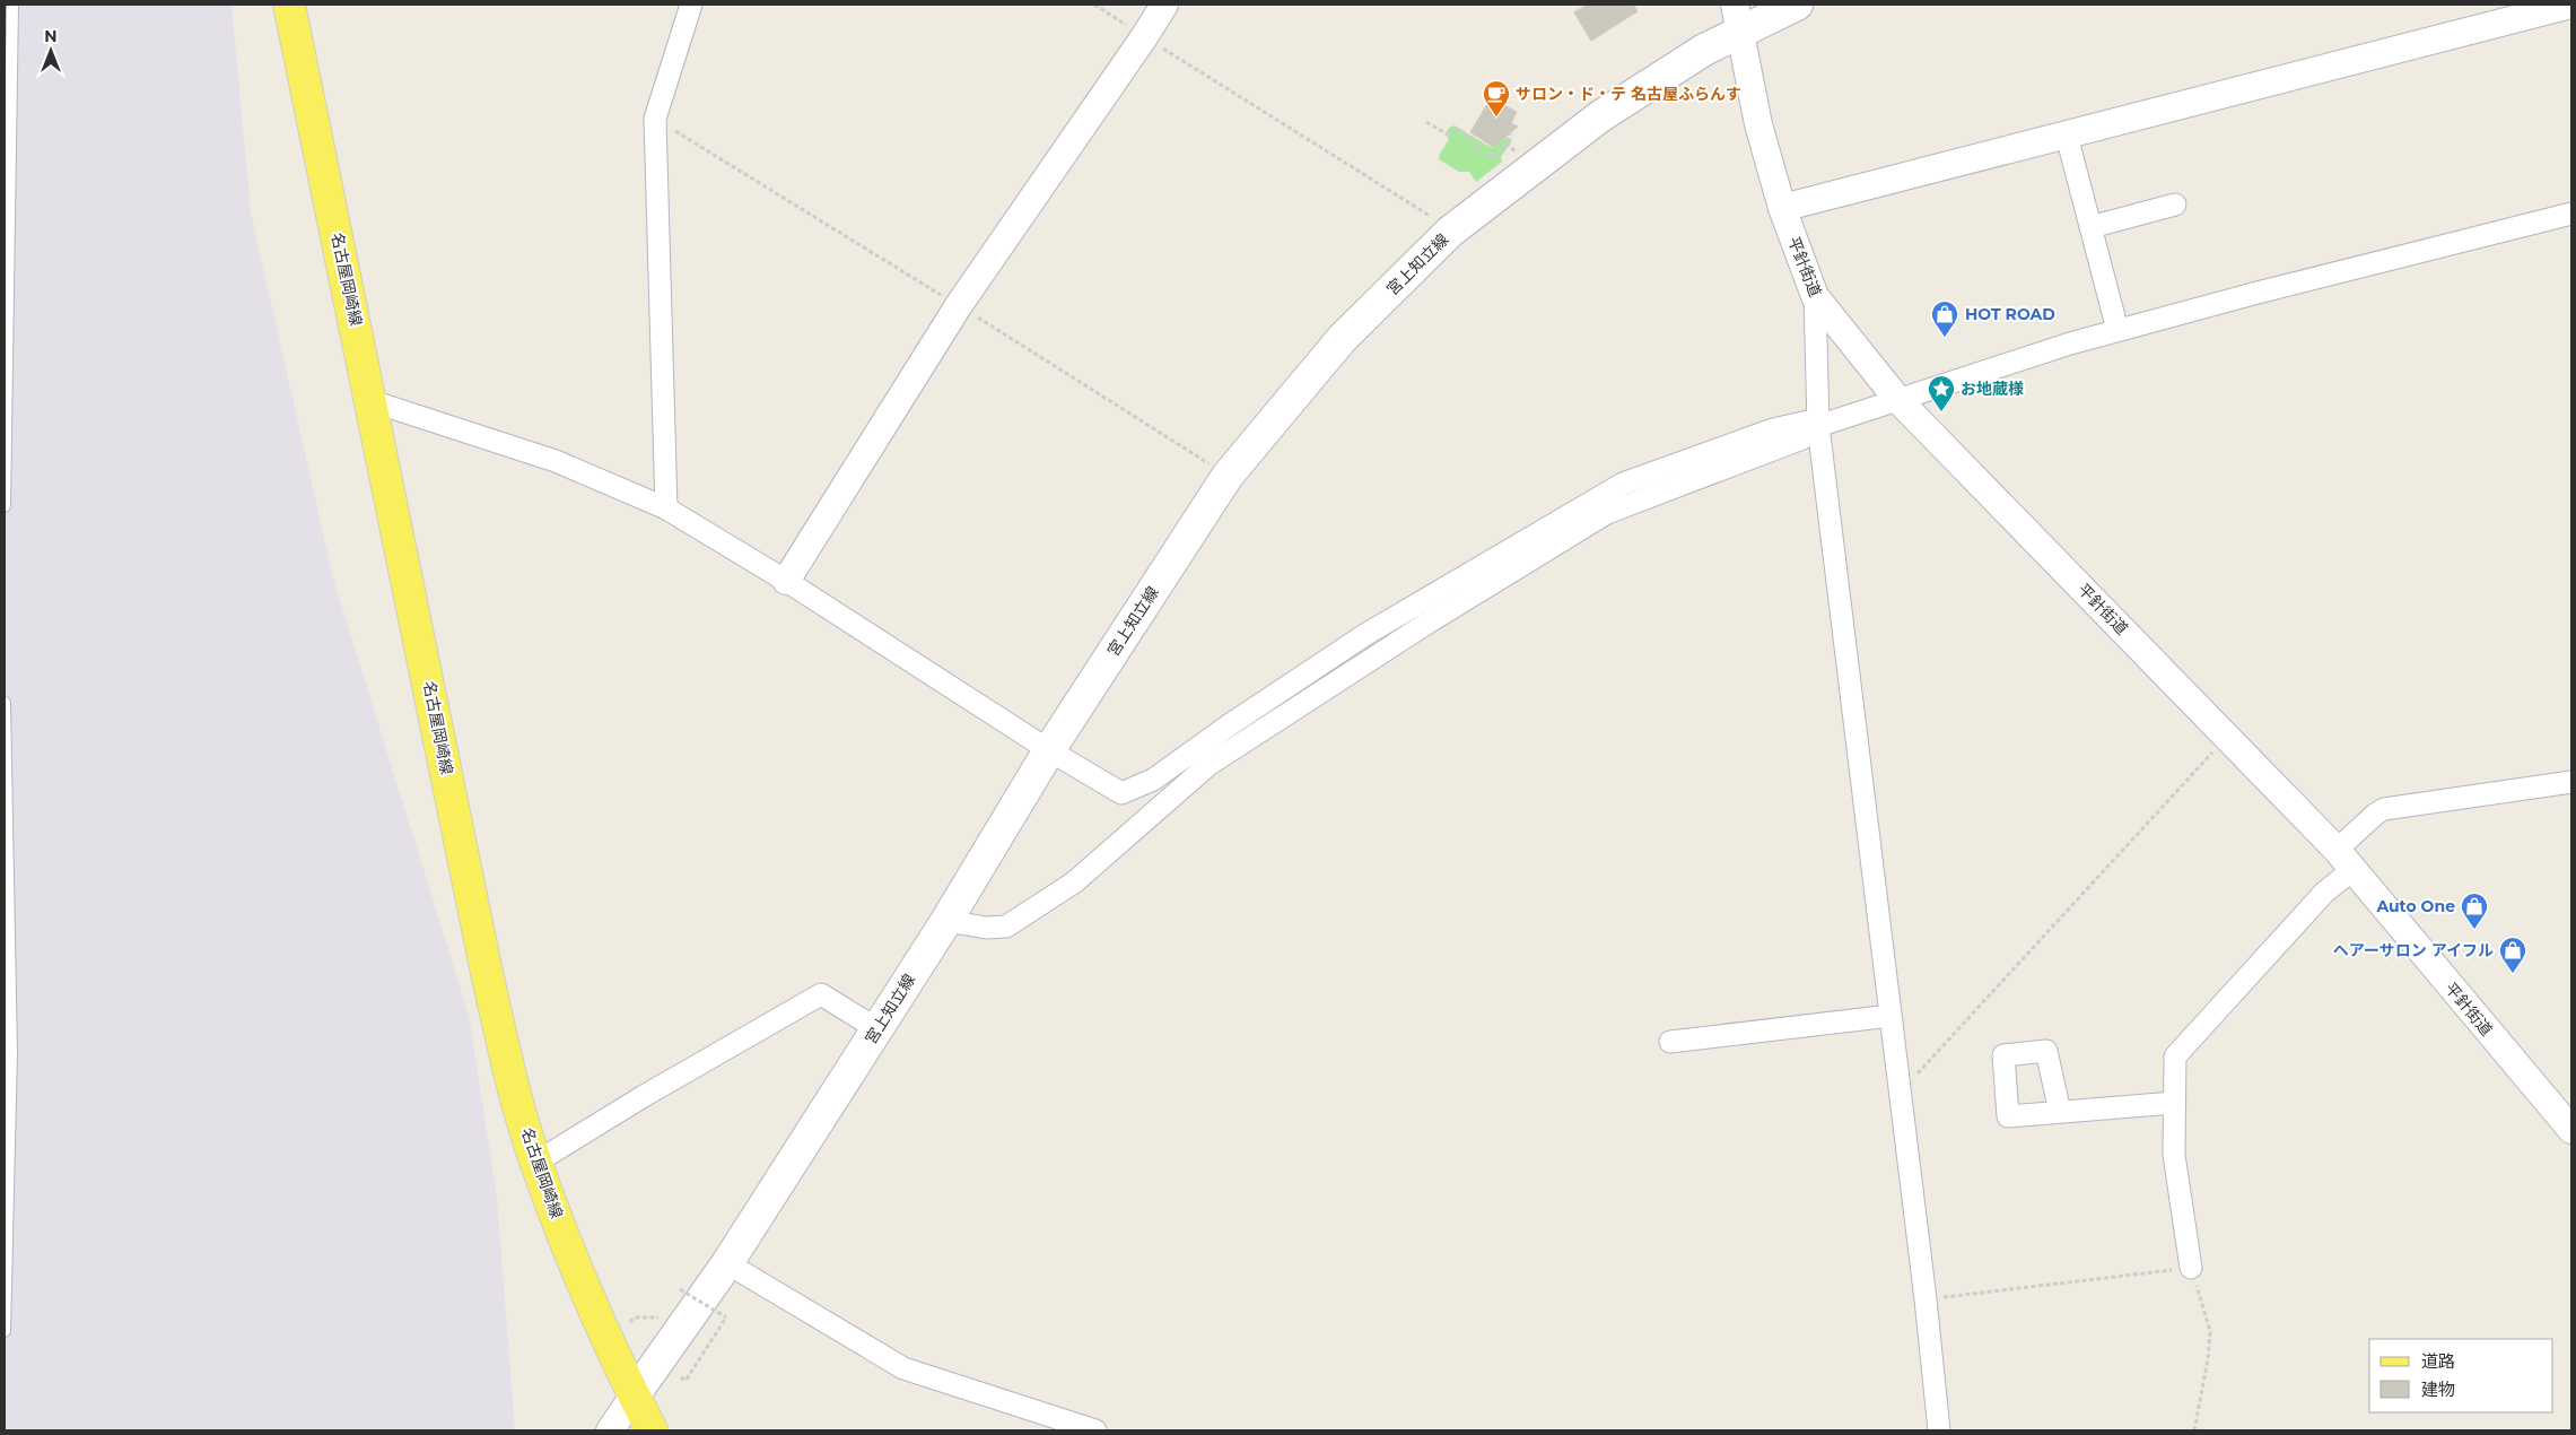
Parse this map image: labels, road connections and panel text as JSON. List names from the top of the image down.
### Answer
{
  "streets": {
    "main road": ["宮上知立線", "名古屋岡崎線"],
    "street": ["平針街道"]
  },
  "crossings": [
    ["宮上知立線", "平針街道"],
    ["宮上知立線", "名古屋岡崎線"]
  ],
  "places": {
    "cafe": ["サロン・ド・テ 名古屋ふらんす"],
    "shop": ["HOT ROAD", "Auto One", "ヘアーサロン アイフル"],
    "place": ["お地蔵様"]
  },
  "legend": ["道路", "建物"],
  "north": "top"
}
